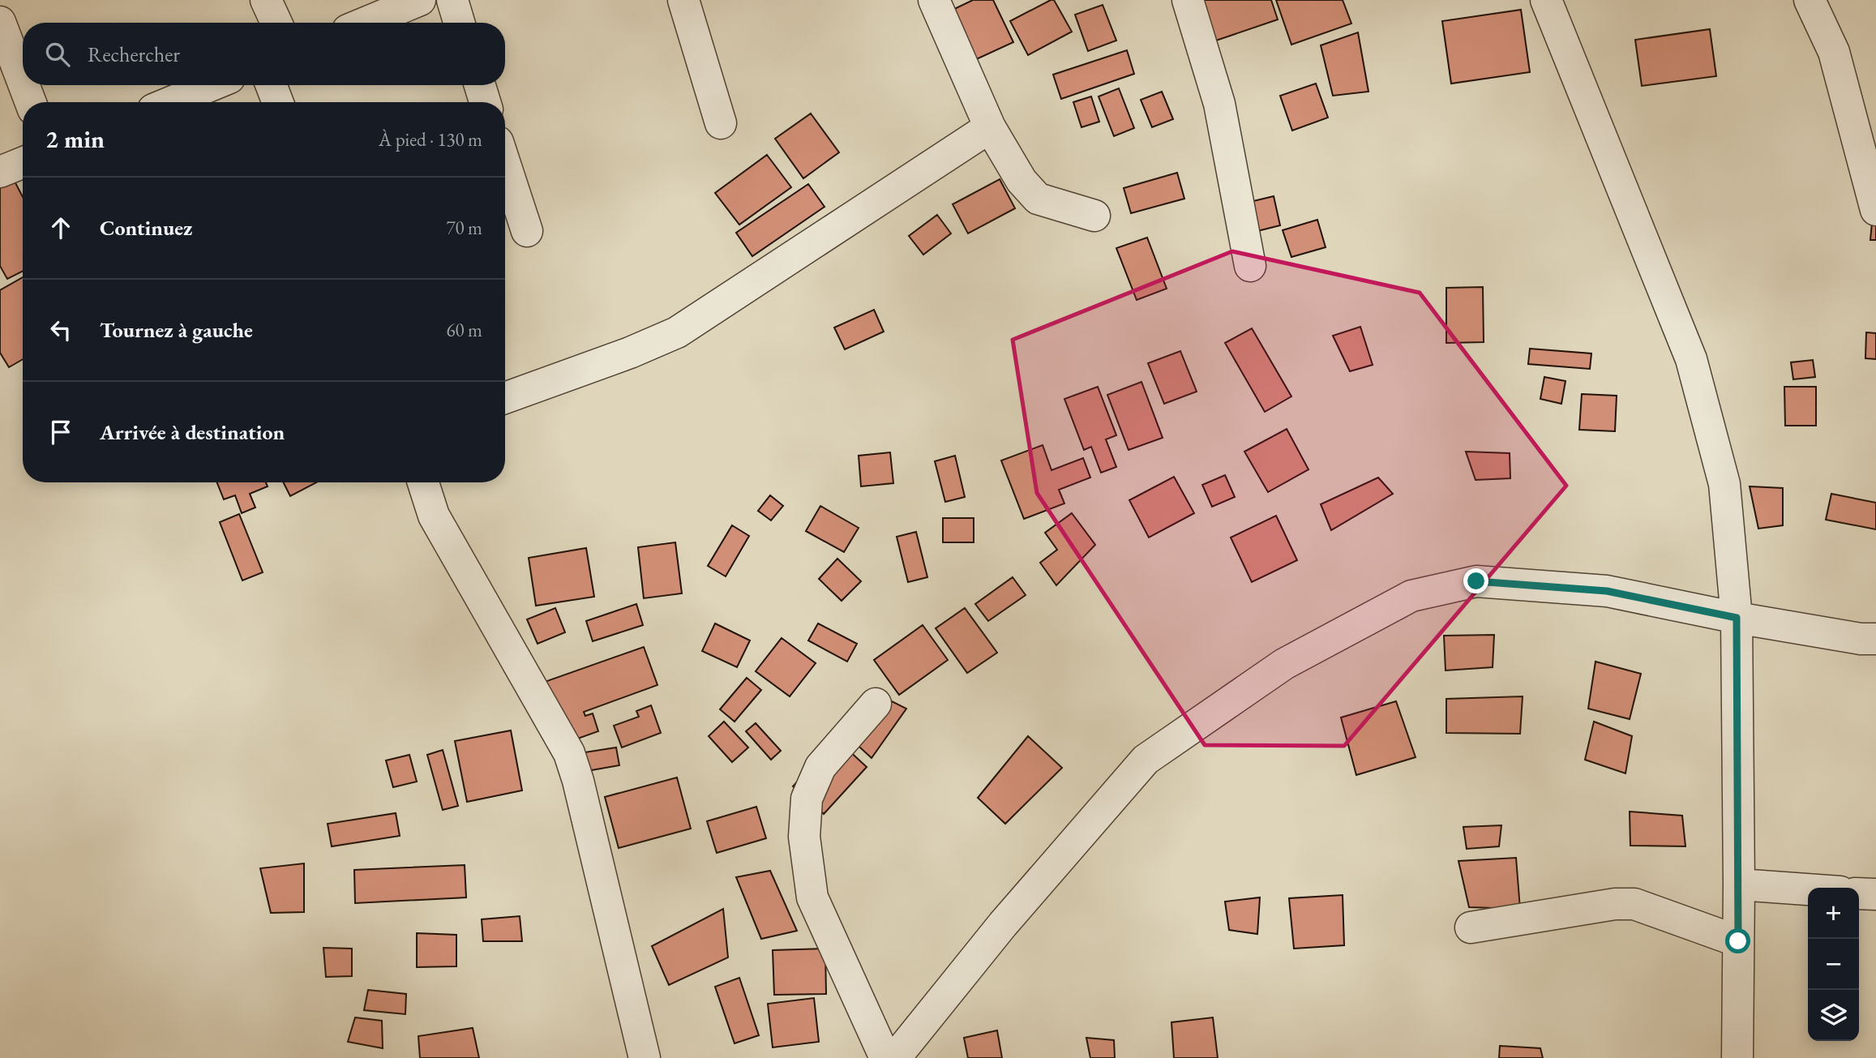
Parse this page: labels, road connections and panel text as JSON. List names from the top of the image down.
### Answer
{
  "page": {
    "search": "Rechercher",
    "heading": ["2 min", "À pied · 130 m"],
    "list": [
      ["Continuez", "70 m"],
      ["Tournez à gauche", "60 m"],
      "Arrivée à destination"
    ],
    "map_buttons": ["+", "−"]
  }
}
